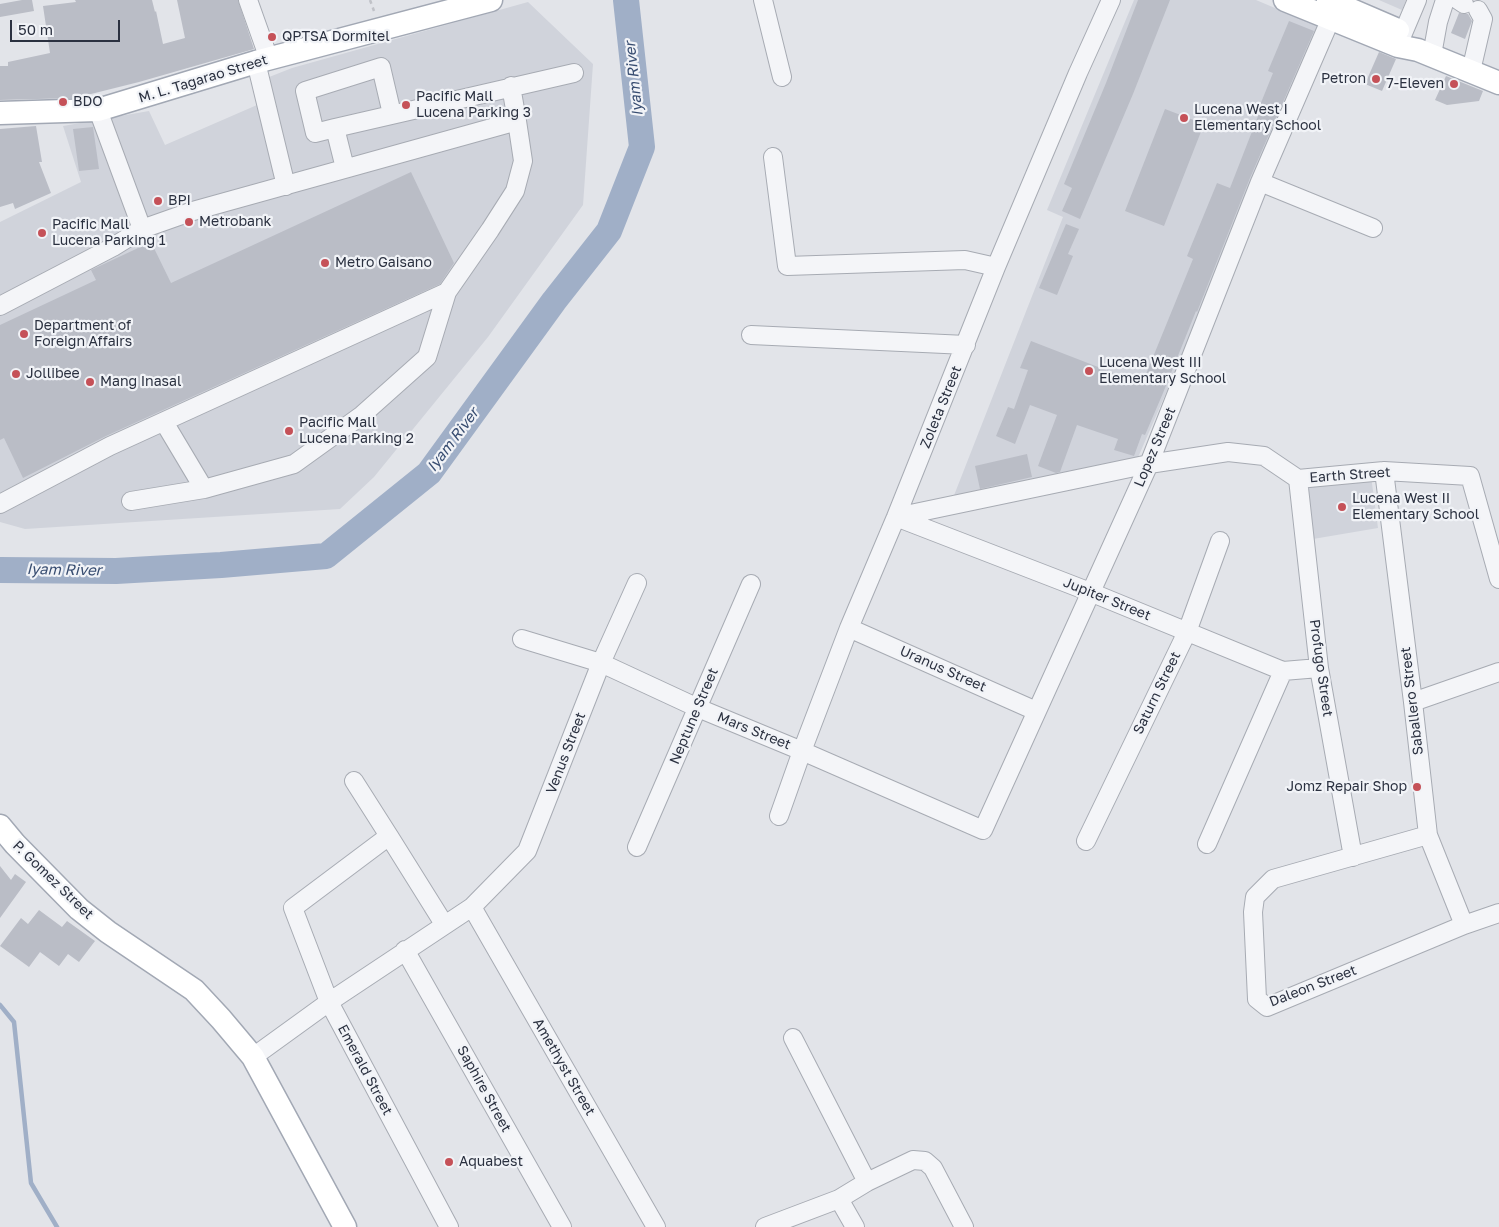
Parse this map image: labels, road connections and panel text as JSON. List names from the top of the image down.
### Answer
{
  "streets": {
    "main road": ["M. L. Tagarao Street", "P. Gomez Street"],
    "street": [
      "Zoleta Street",
      "Lopez Street",
      "Earth Street",
      "Jupiter Street",
      "Profugo Street",
      "Uranus Street",
      "Saturn Street",
      "Saballero Street",
      "Neptune Street",
      "Mars Street",
      "Venus Street",
      "Daleon Street",
      "Amethyst Street",
      "Emerald Street",
      "Saphire Street"
    ]
  },
  "crossings": [
    ["Zoleta Street", "Earth Street"],
    ["Zoleta Street", "Jupiter Street"],
    ["Zoleta Street", "Uranus Street"],
    ["Zoleta Street", "Mars Street"],
    ["Lopez Street", "Earth Street"],
    ["Lopez Street", "Jupiter Street"],
    ["Lopez Street", "Uranus Street"],
    ["Lopez Street", "Mars Street"],
    ["Earth Street", "Jupiter Street"],
    ["Earth Street", "Profugo Street"],
    ["Earth Street", "Saballero Street"],
    ["Jupiter Street", "Profugo Street"],
    ["Jupiter Street", "Saturn Street"],
    ["Profugo Street", "Daleon Street"],
    ["Saballero Street", "Daleon Street"],
    ["Neptune Street", "Mars Street"],
    ["Mars Street", "Venus Street"],
    ["Venus Street", "P. Gomez Street"],
    ["Venus Street", "Amethyst Street"],
    ["Venus Street", "Emerald Street"],
    ["Venus Street", "Saphire Street"]
  ],
  "water": ["Iyam River"],
  "places": [
    "QPTSA Dormitel",
    "Petron",
    "7-Eleven",
    "BDO",
    "Pacific Mall Lucena Parking 3",
    "Lucena West I Elementary School",
    "BPI",
    "Metrobank",
    "Pacific Mall Lucena Parking 1",
    "Metro Gaisano",
    "Department of Foreign Affairs",
    "Lucena West III Elementary School",
    "Jollibee",
    "Mang Inasal",
    "Pacific Mall Lucena Parking 2",
    "Lucena West II Elementary School",
    "Jomz Repair Shop",
    "Aquabest"
  ],
  "scale_bar": "50 m"
}
